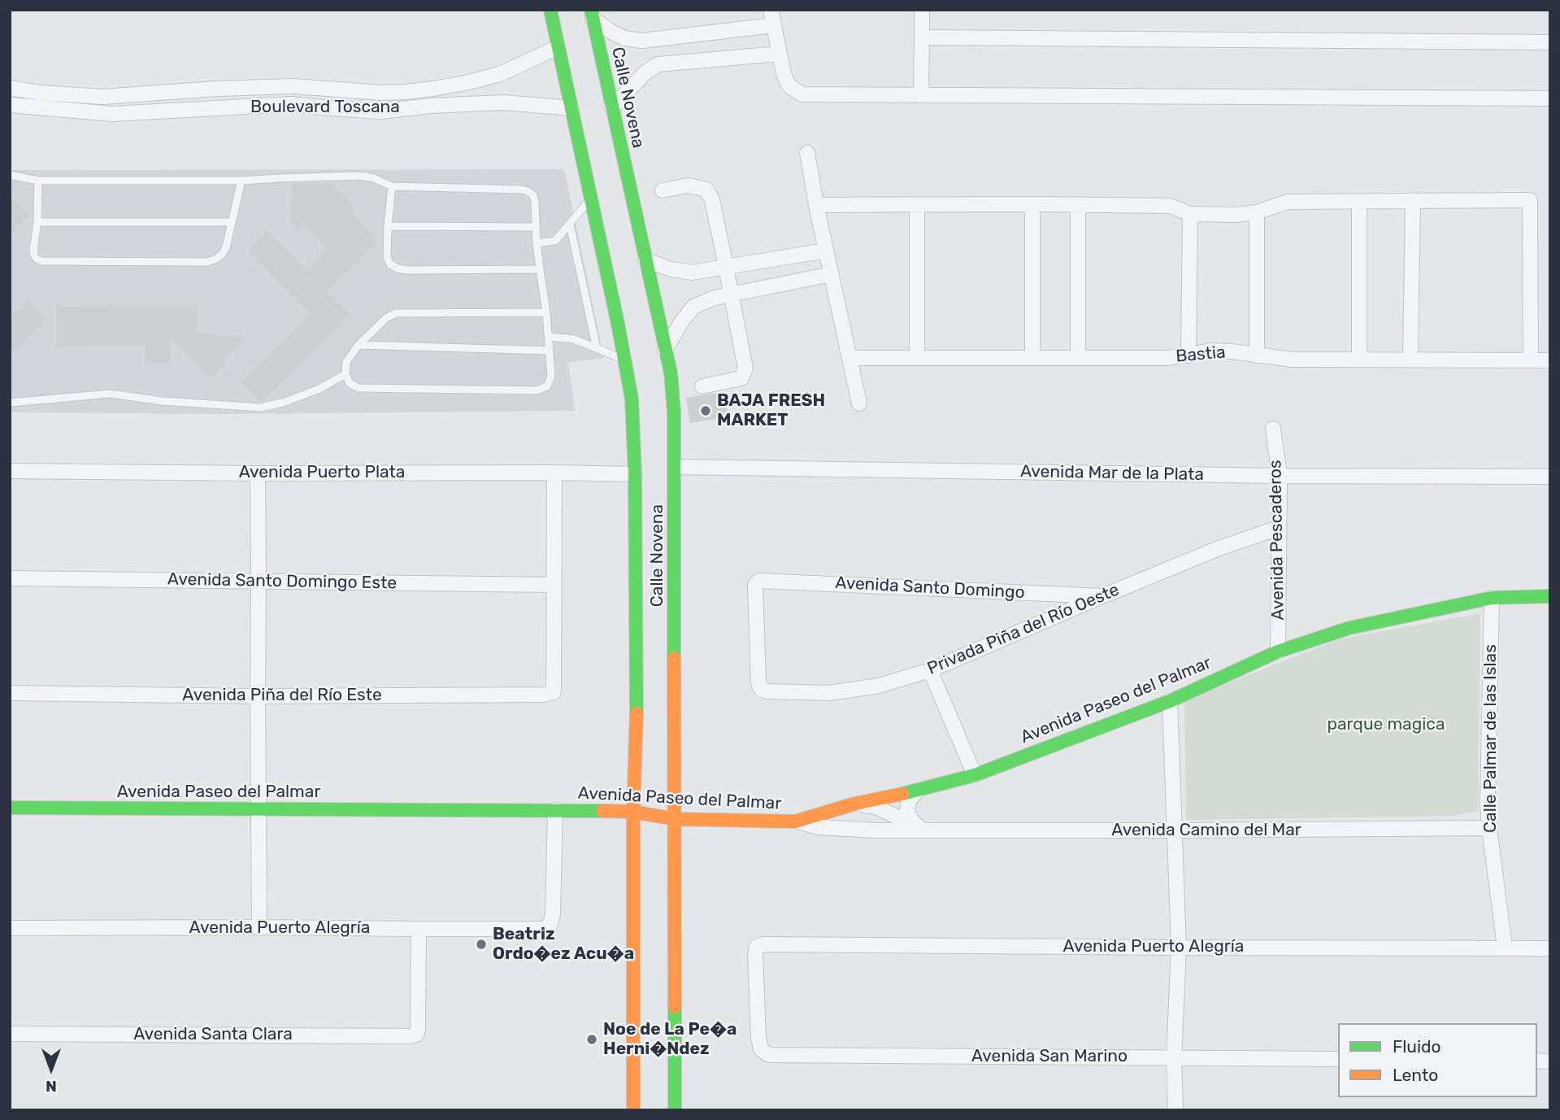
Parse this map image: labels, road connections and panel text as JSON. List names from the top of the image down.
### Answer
{
  "streets": {
    "main road": ["Calle Novena", "Avenida Paseo del Palmar"],
    "street": [
      "Boulevard Toscana",
      "Bastia",
      "Avenida Puerto Plata",
      "Avenida Mar de la Plata",
      "Avenida Pescaderos",
      "Avenida Santo Domingo Este",
      "Avenida Santo Domingo",
      "Privada Piña del Río Oeste",
      "Avenida Piña del Río Este",
      "Calle Palmar de las Islas",
      "Avenida Camino del Mar",
      "Avenida Puerto Alegría",
      "Avenida Santa Clara",
      "Avenida San Marino"
    ]
  },
  "crossings": [
    ["Calle Novena", "Boulevard Toscana"],
    ["Calle Novena", "Avenida Puerto Plata"],
    ["Calle Novena", "Avenida Mar de la Plata"],
    ["Calle Novena", "Avenida Paseo del Palmar"],
    ["Avenida Mar de la Plata", "Avenida Pescaderos"],
    ["Avenida Pescaderos", "Privada Piña del Río Oeste"],
    ["Avenida Pescaderos", "Avenida Paseo del Palmar"],
    ["Avenida Santo Domingo Este", "Avenida Piña del Río Este"],
    ["Avenida Santo Domingo", "Privada Piña del Río Oeste"],
    ["Avenida Paseo del Palmar", "Calle Palmar de las Islas"],
    ["Avenida Paseo del Palmar", "Avenida Camino del Mar"],
    ["Avenida Paseo del Palmar", "Avenida Puerto Alegría"],
    ["Calle Palmar de las Islas", "Avenida Camino del Mar"],
    ["Calle Palmar de las Islas", "Avenida Puerto Alegría"],
    ["Avenida Puerto Alegría", "Avenida Santa Clara"],
    ["Avenida Puerto Alegría", "Avenida San Marino"]
  ],
  "parks": ["parque magica"],
  "places": ["BAJA FRESH MARKET", "Beatriz Ordo�ez Acu�a", "Noe de La Pe�a Herni�Ndez"],
  "legend": ["Fluido", "Lento"],
  "north": "bottom"
}
